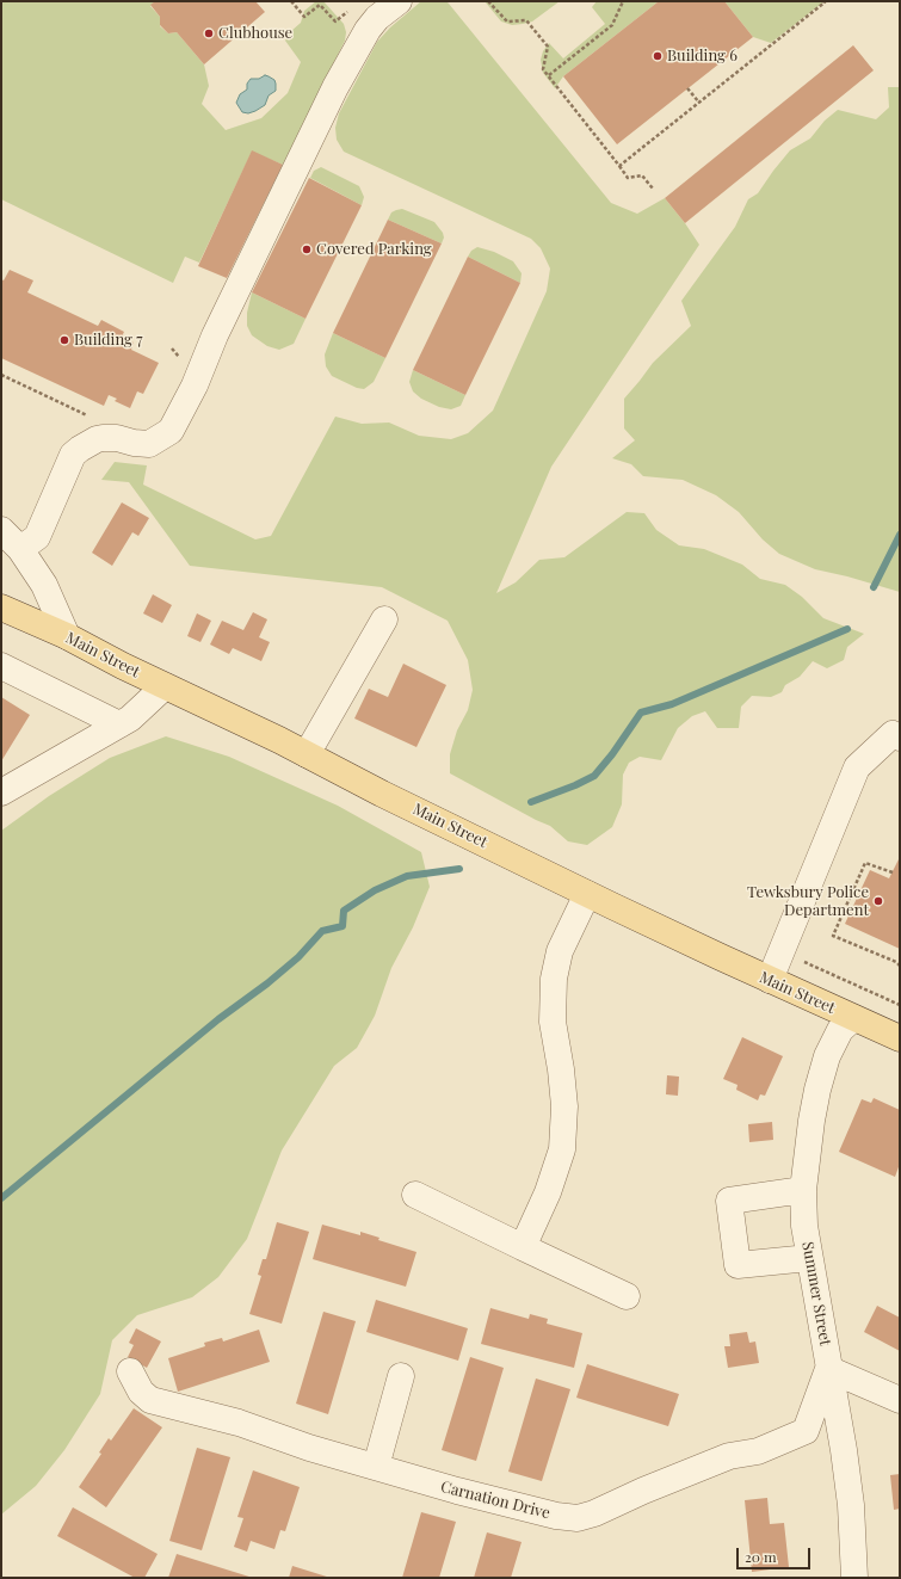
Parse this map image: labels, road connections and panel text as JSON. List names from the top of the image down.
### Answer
{
  "streets": {
    "main road": ["Main Street"],
    "street": ["Summer Street", "Carnation Drive"]
  },
  "crossings": [
    ["Main Street", "Summer Street"],
    ["Summer Street", "Carnation Drive"]
  ],
  "places": [
    "Clubhouse",
    "Building 6",
    "Covered Parking",
    "Building 7",
    "Tewksbury Police Department"
  ],
  "scale_bar": "20 m"
}
